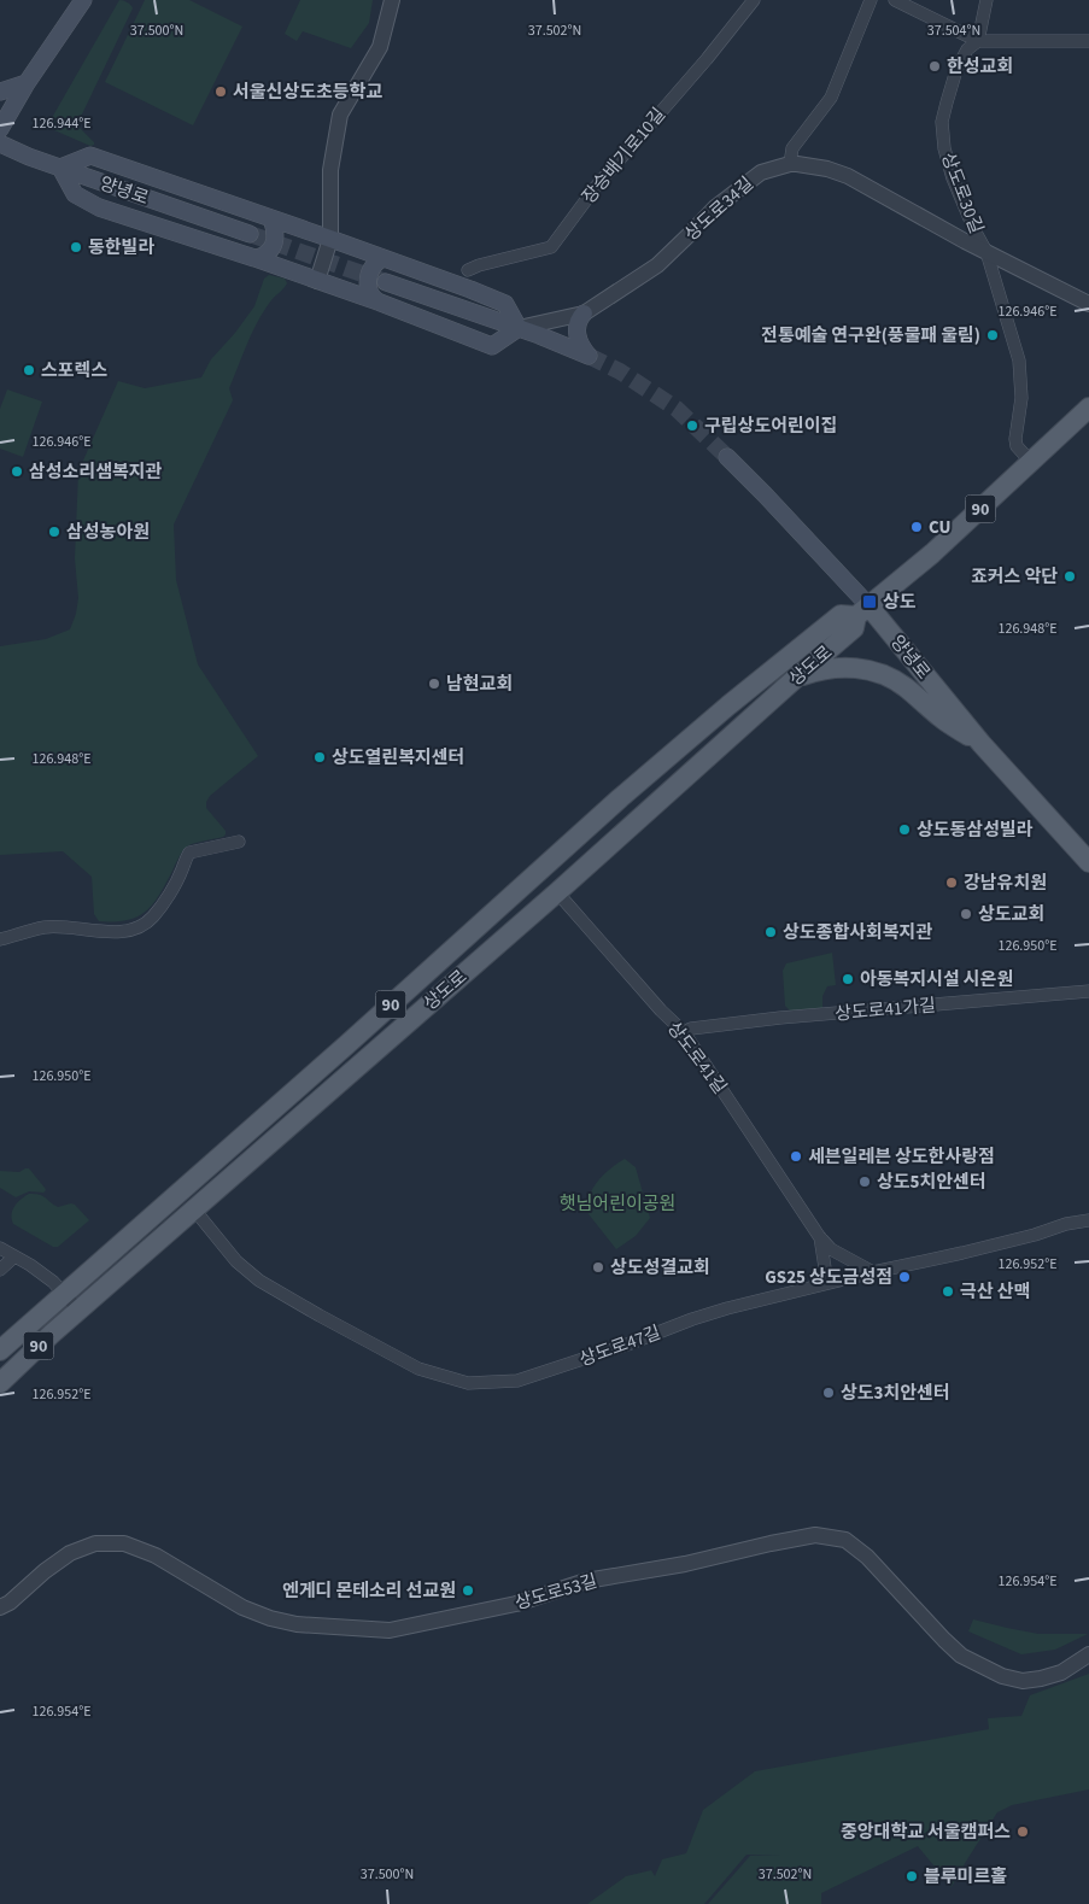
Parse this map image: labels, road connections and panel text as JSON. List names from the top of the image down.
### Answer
{
  "streets": {
    "main road": ["양녕로", "90", "상도로"],
    "street": [
      "장승배기로10길",
      "상도로30길",
      "상도로34길",
      "상도로41가길",
      "상도로41길",
      "상도로47길",
      "상도로53길"
    ]
  },
  "crossings": [
    ["양녕로", "상도로"],
    ["상도로30길", "상도로34길"],
    ["상도로", "상도로41길"],
    ["상도로", "상도로47길"],
    ["상도로41가길", "상도로41길"],
    ["상도로41길", "상도로47길"]
  ],
  "parks": ["햇님어린이공원"],
  "places": {
    "other": [
      "한성교회",
      "서울신상도초등학교",
      "동한빌라",
      "전통예술 연구완(풍물패 울림)",
      "스포렉스",
      "구립상도어린이집",
      "삼성소리샘복지관",
      "CU",
      "삼성농아원",
      "죠커스 악단",
      "남현교회",
      "상도열린복지센터",
      "상도동삼성빌라",
      "강남유치원",
      "상도교회",
      "상도종합사회복지관",
      "아동복지시설 시온원",
      "세븐일레븐 상도한사랑점",
      "상도5치안센터",
      "상도성결교회",
      "GS25 상도금성점",
      "극산 산맥",
      "상도3치안센터",
      "엔게디 몬테소리 선교원",
      "중앙대학교 서울캠퍼스",
      "블루미르홀"
    ],
    "transit": ["상도"]
  },
  "coordinates": [
    "37.500°N",
    "37.502°N",
    "37.504°N",
    "126.944°E",
    "126.946°E",
    "126.948°E",
    "126.950°E",
    "126.952°E",
    "126.954°E"
  ]
}
